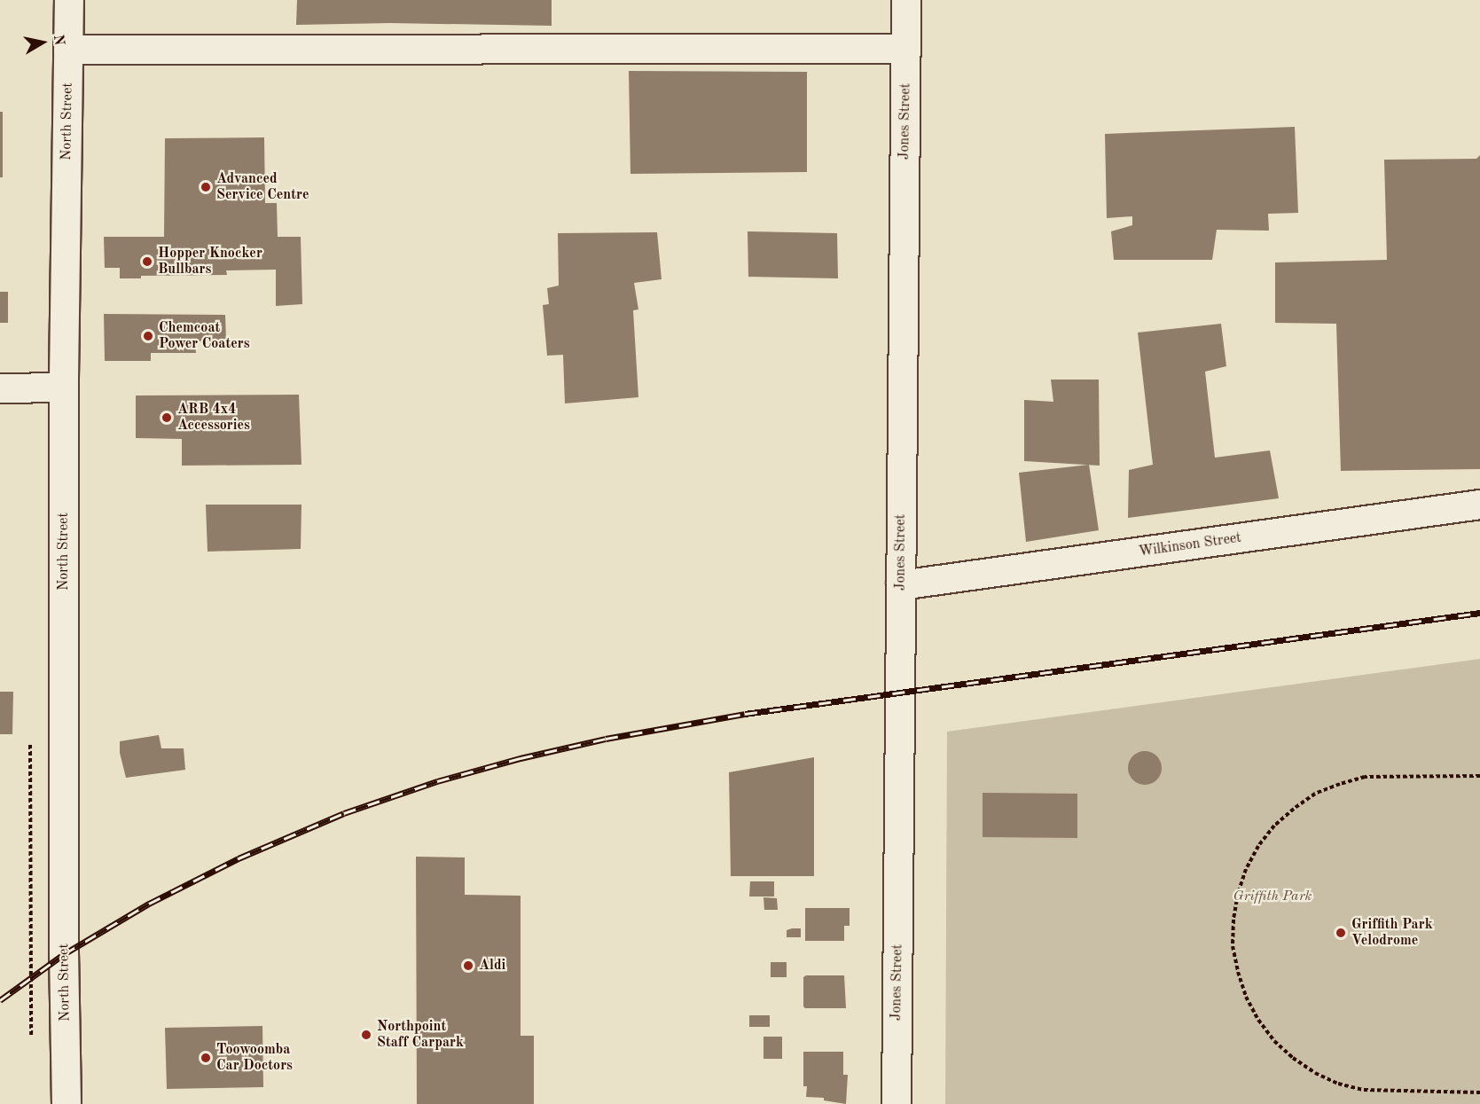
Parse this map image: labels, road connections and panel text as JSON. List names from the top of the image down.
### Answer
{
  "streets": {
    "street": ["North Street", "Jones Street", "Wilkinson Street"]
  },
  "crossings": [
    ["Jones Street", "Wilkinson Street"]
  ],
  "parks": ["Griffith Park"],
  "places": [
    "Advanced Service Centre",
    "Hopper Knocker Bullbars",
    "Chemcoat Power Coaters",
    "ARB 4x4 Accessories",
    "Griffith Park Velodrome",
    "Aldi",
    "Northpoint Staff Carpark",
    "Toowoomba Car Doctors"
  ],
  "north": "right"
}
